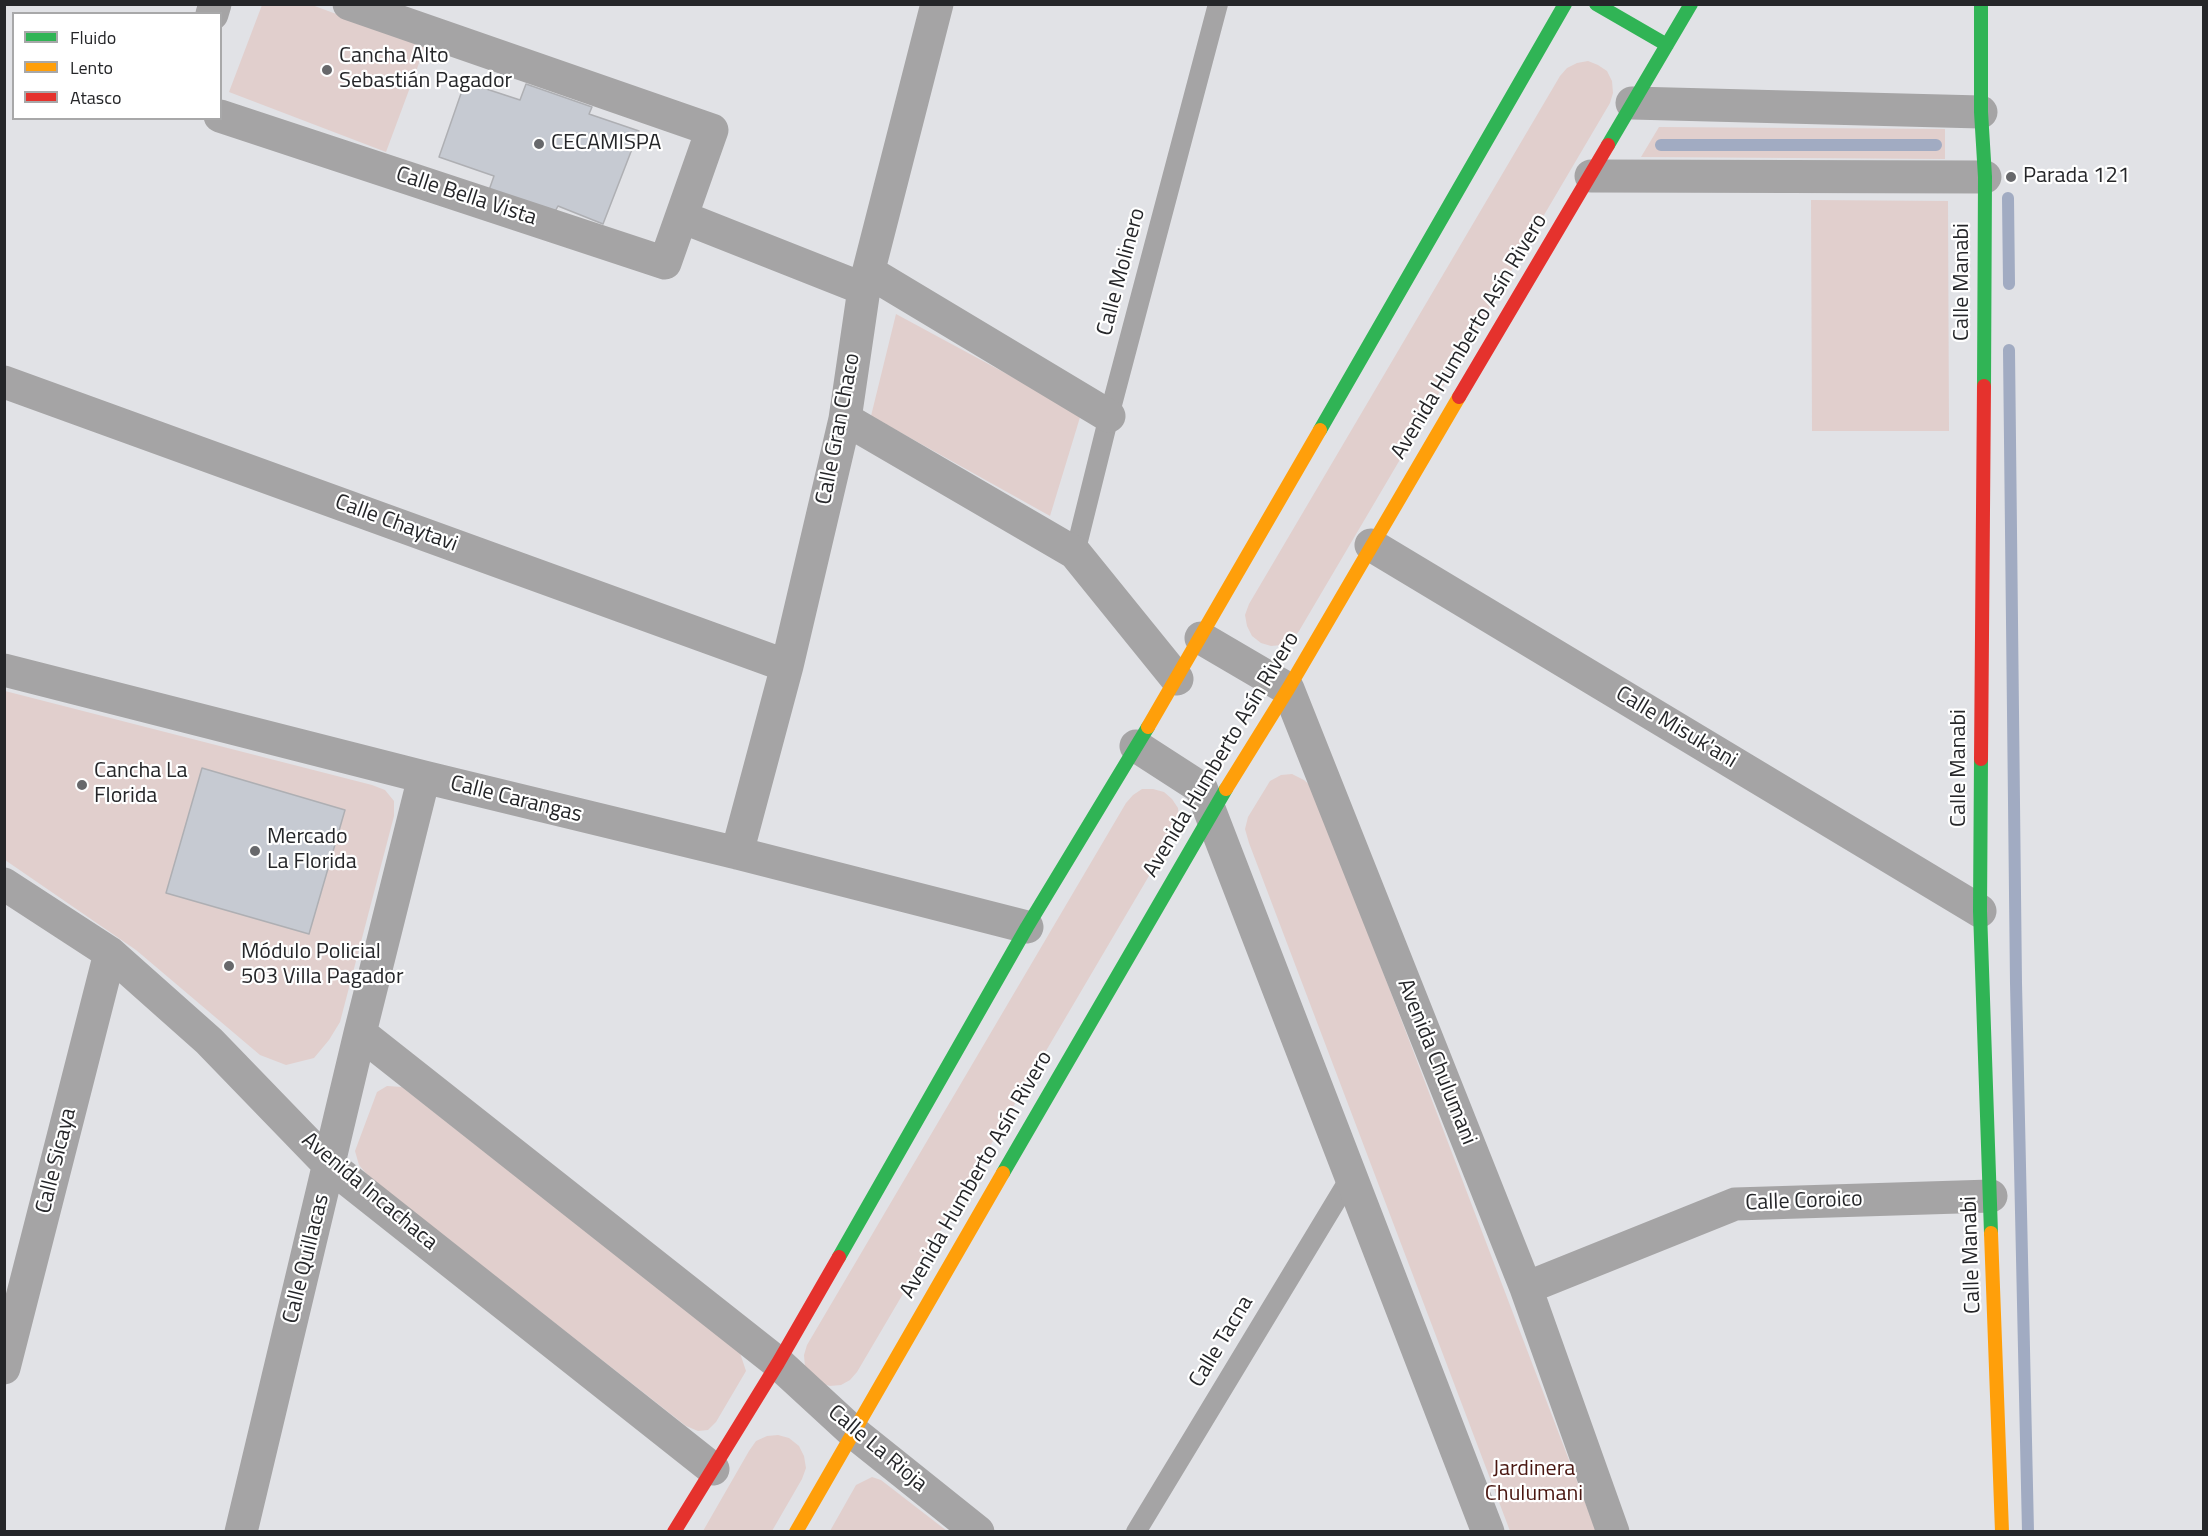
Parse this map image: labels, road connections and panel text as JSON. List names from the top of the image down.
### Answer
{
  "streets": {
    "street": [
      "Calle Bella Vista",
      "Calle Manabi",
      "Avenida Humberto Asín Rivero",
      "Calle Gran Chaco",
      "Calle Chaytavi",
      "Calle Misuk'ani",
      "Calle Carangas",
      "Avenida Chulumani",
      "Calle Sicaya",
      "Avenida Incachaca",
      "Calle Coroico",
      "Calle Quillacas",
      "Calle La Rioja"
    ],
    "lane": ["Calle Molinero", "Calle Tacna"]
  },
  "crossings": [
    ["Calle Manabi", "Calle Misuk'ani"],
    ["Calle Manabi", "Calle Coroico"],
    ["Avenida Humberto Asín Rivero", "Calle Misuk'ani"],
    ["Avenida Humberto Asín Rivero", "Avenida Chulumani"],
    ["Avenida Humberto Asín Rivero", "Calle La Rioja"],
    ["Calle Gran Chaco", "Calle Chaytavi"],
    ["Calle Gran Chaco", "Calle Carangas"],
    ["Calle Carangas", "Calle Quillacas"],
    ["Avenida Chulumani", "Calle Coroico"],
    ["Calle Sicaya", "Avenida Incachaca"],
    ["Avenida Incachaca", "Calle Quillacas"]
  ],
  "parks": ["Jardinera Chulumani"],
  "places": [
    "Cancha Alto Sebastián Pagador",
    "CECAMISPA",
    "Parada 121",
    "Cancha La Florida",
    "Mercado La Florida",
    "Módulo Policial 503 Villa Pagador"
  ],
  "legend": ["Fluido", "Lento", "Atasco"]
}
